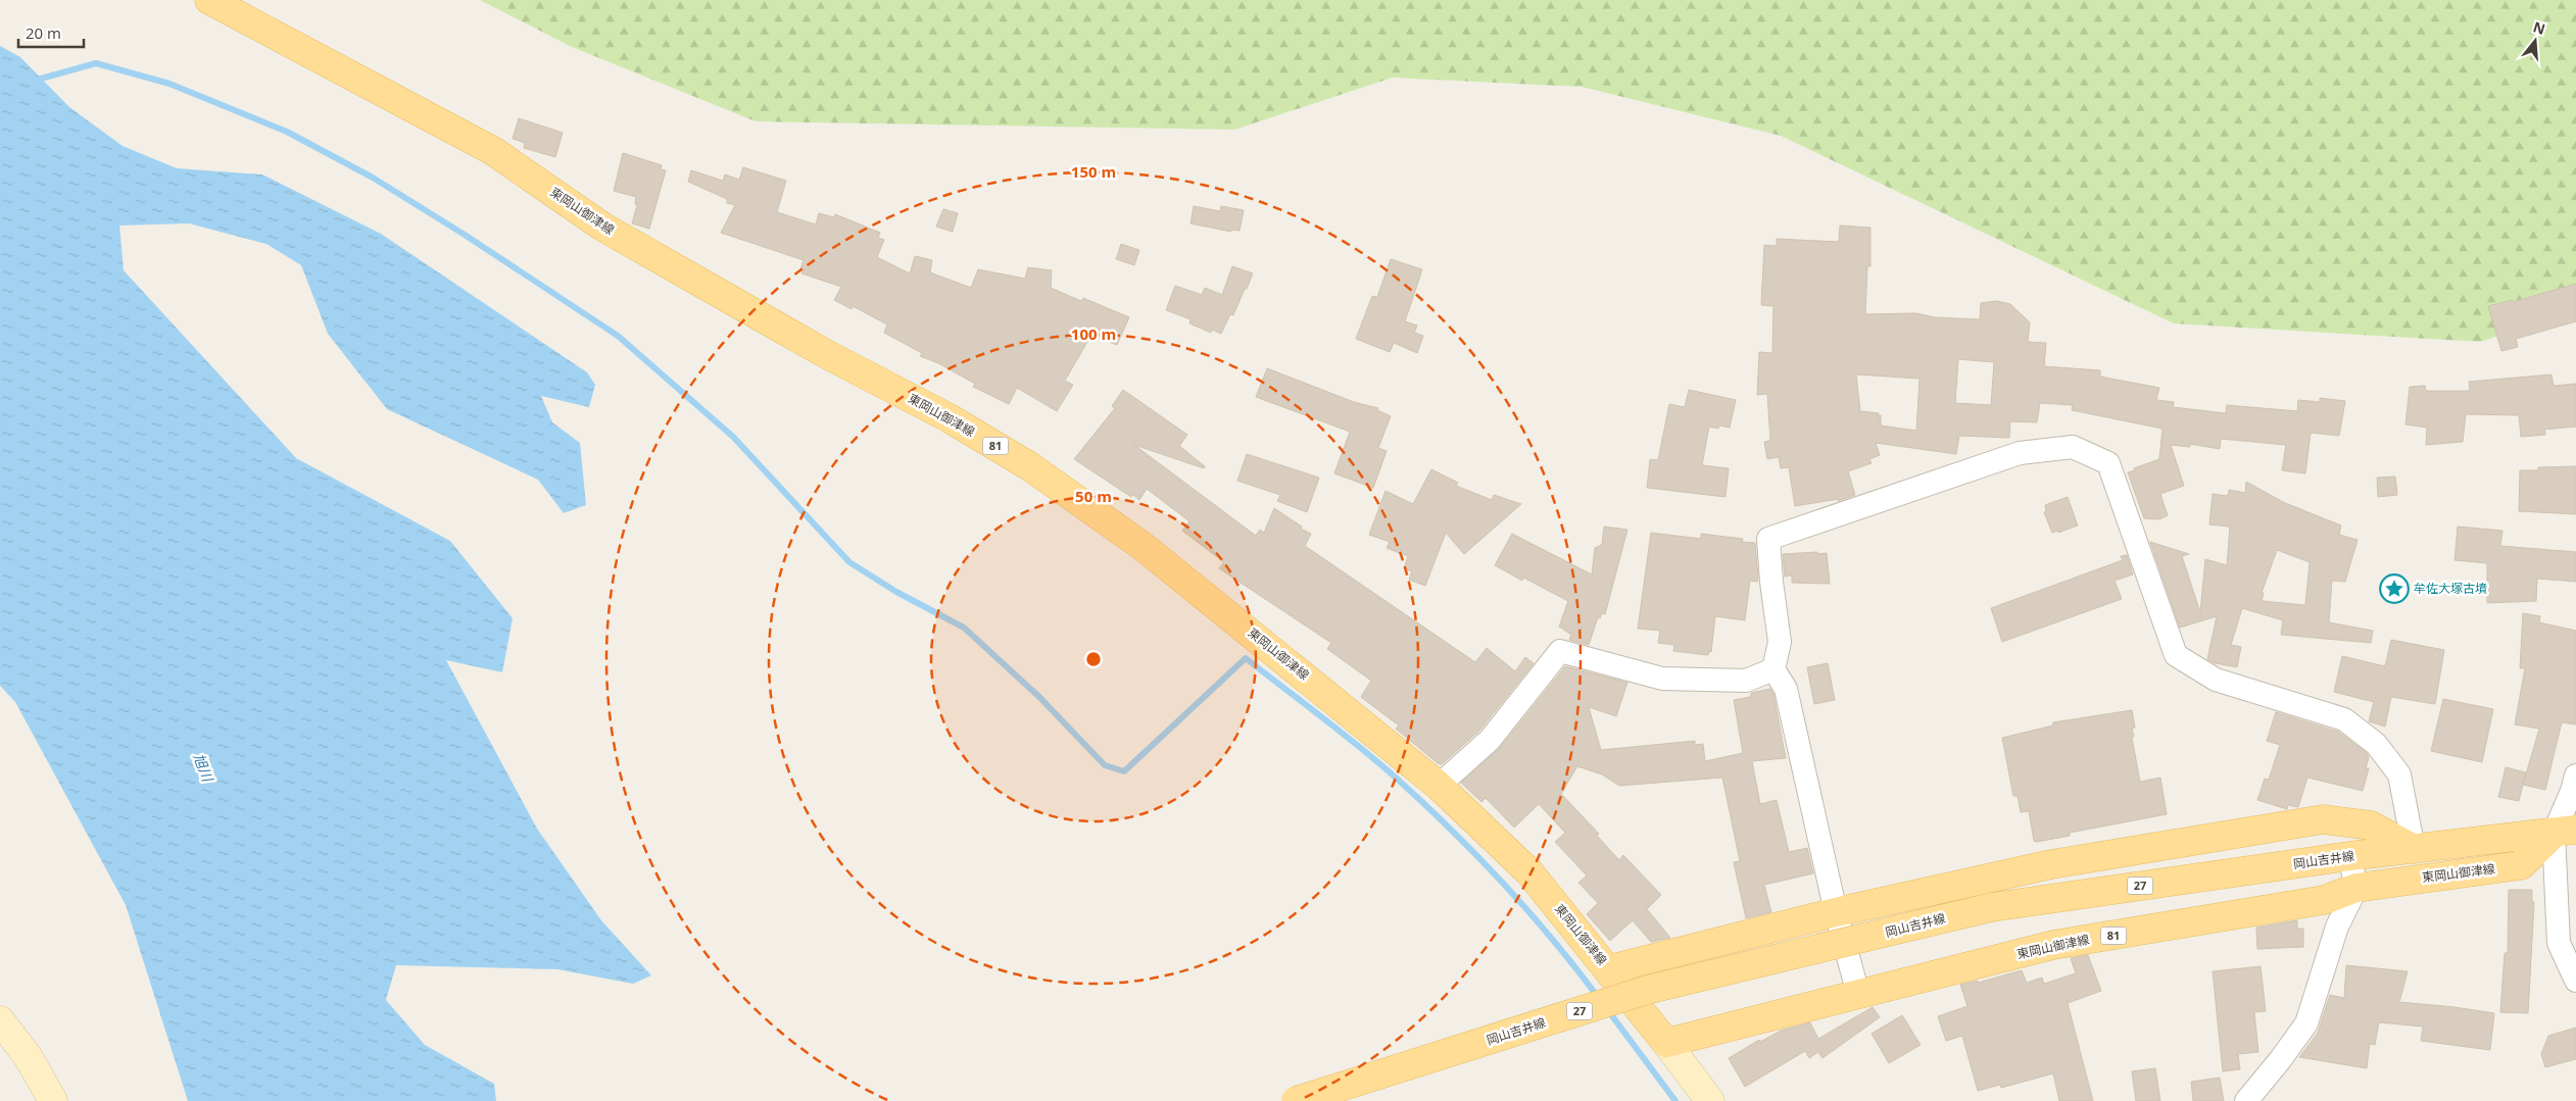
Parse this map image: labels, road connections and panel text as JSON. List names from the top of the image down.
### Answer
{
  "streets": {
    "main road": [
      "東岡山御津線",
      "81",
      "岡山吉井線",
      "27"
    ]
  },
  "crossings": [
    ["東岡山御津線", "岡山吉井線"]
  ],
  "water": ["旭川"],
  "places": {
    "place": ["牟佐大塚古墳"]
  },
  "scale_bar": "20 m",
  "north": "top",
  "rings": ["150 m", "100 m", "50 m"]
}
